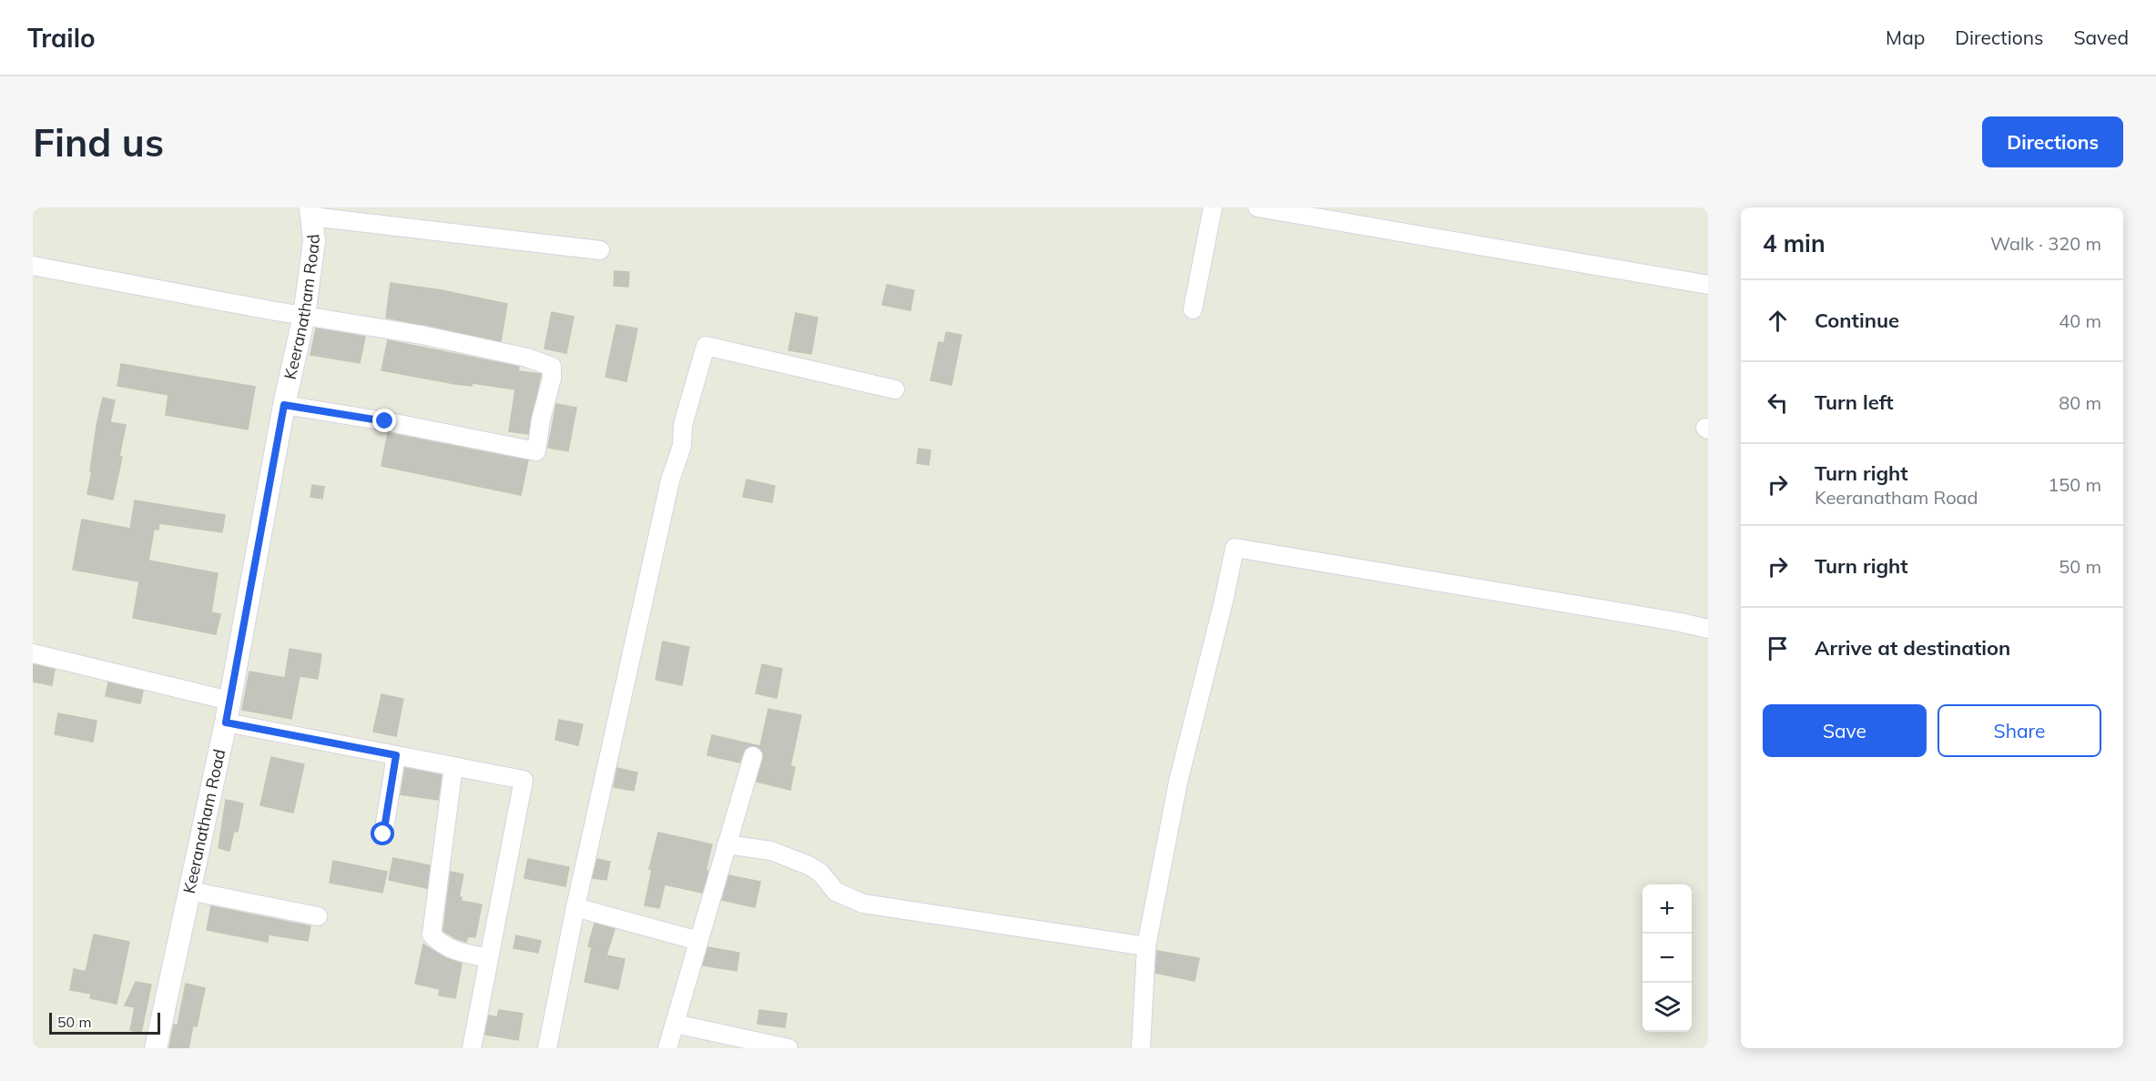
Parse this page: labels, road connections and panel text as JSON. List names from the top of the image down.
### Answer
{
  "streets": {
    "street": ["Keeranatham Road"]
  },
  "scale_bar": "50 m",
  "page": {
    "header": "Trailo",
    "nav": ["Map", "Directions", "Saved"],
    "buttons": [
      "Directions",
      ["Save", "Share"]
    ],
    "title": "Find us",
    "heading": ["4 min", "Walk · 320 m"],
    "list": [
      ["Continue", "40 m"],
      ["Turn left", "80 m"],
      ["Turn right", "Keeranatham Road", "150 m"],
      ["Turn right", "50 m"],
      "Arrive at destination"
    ],
    "map_buttons": ["+", "−"],
    "scale": "50 m"
  }
}
